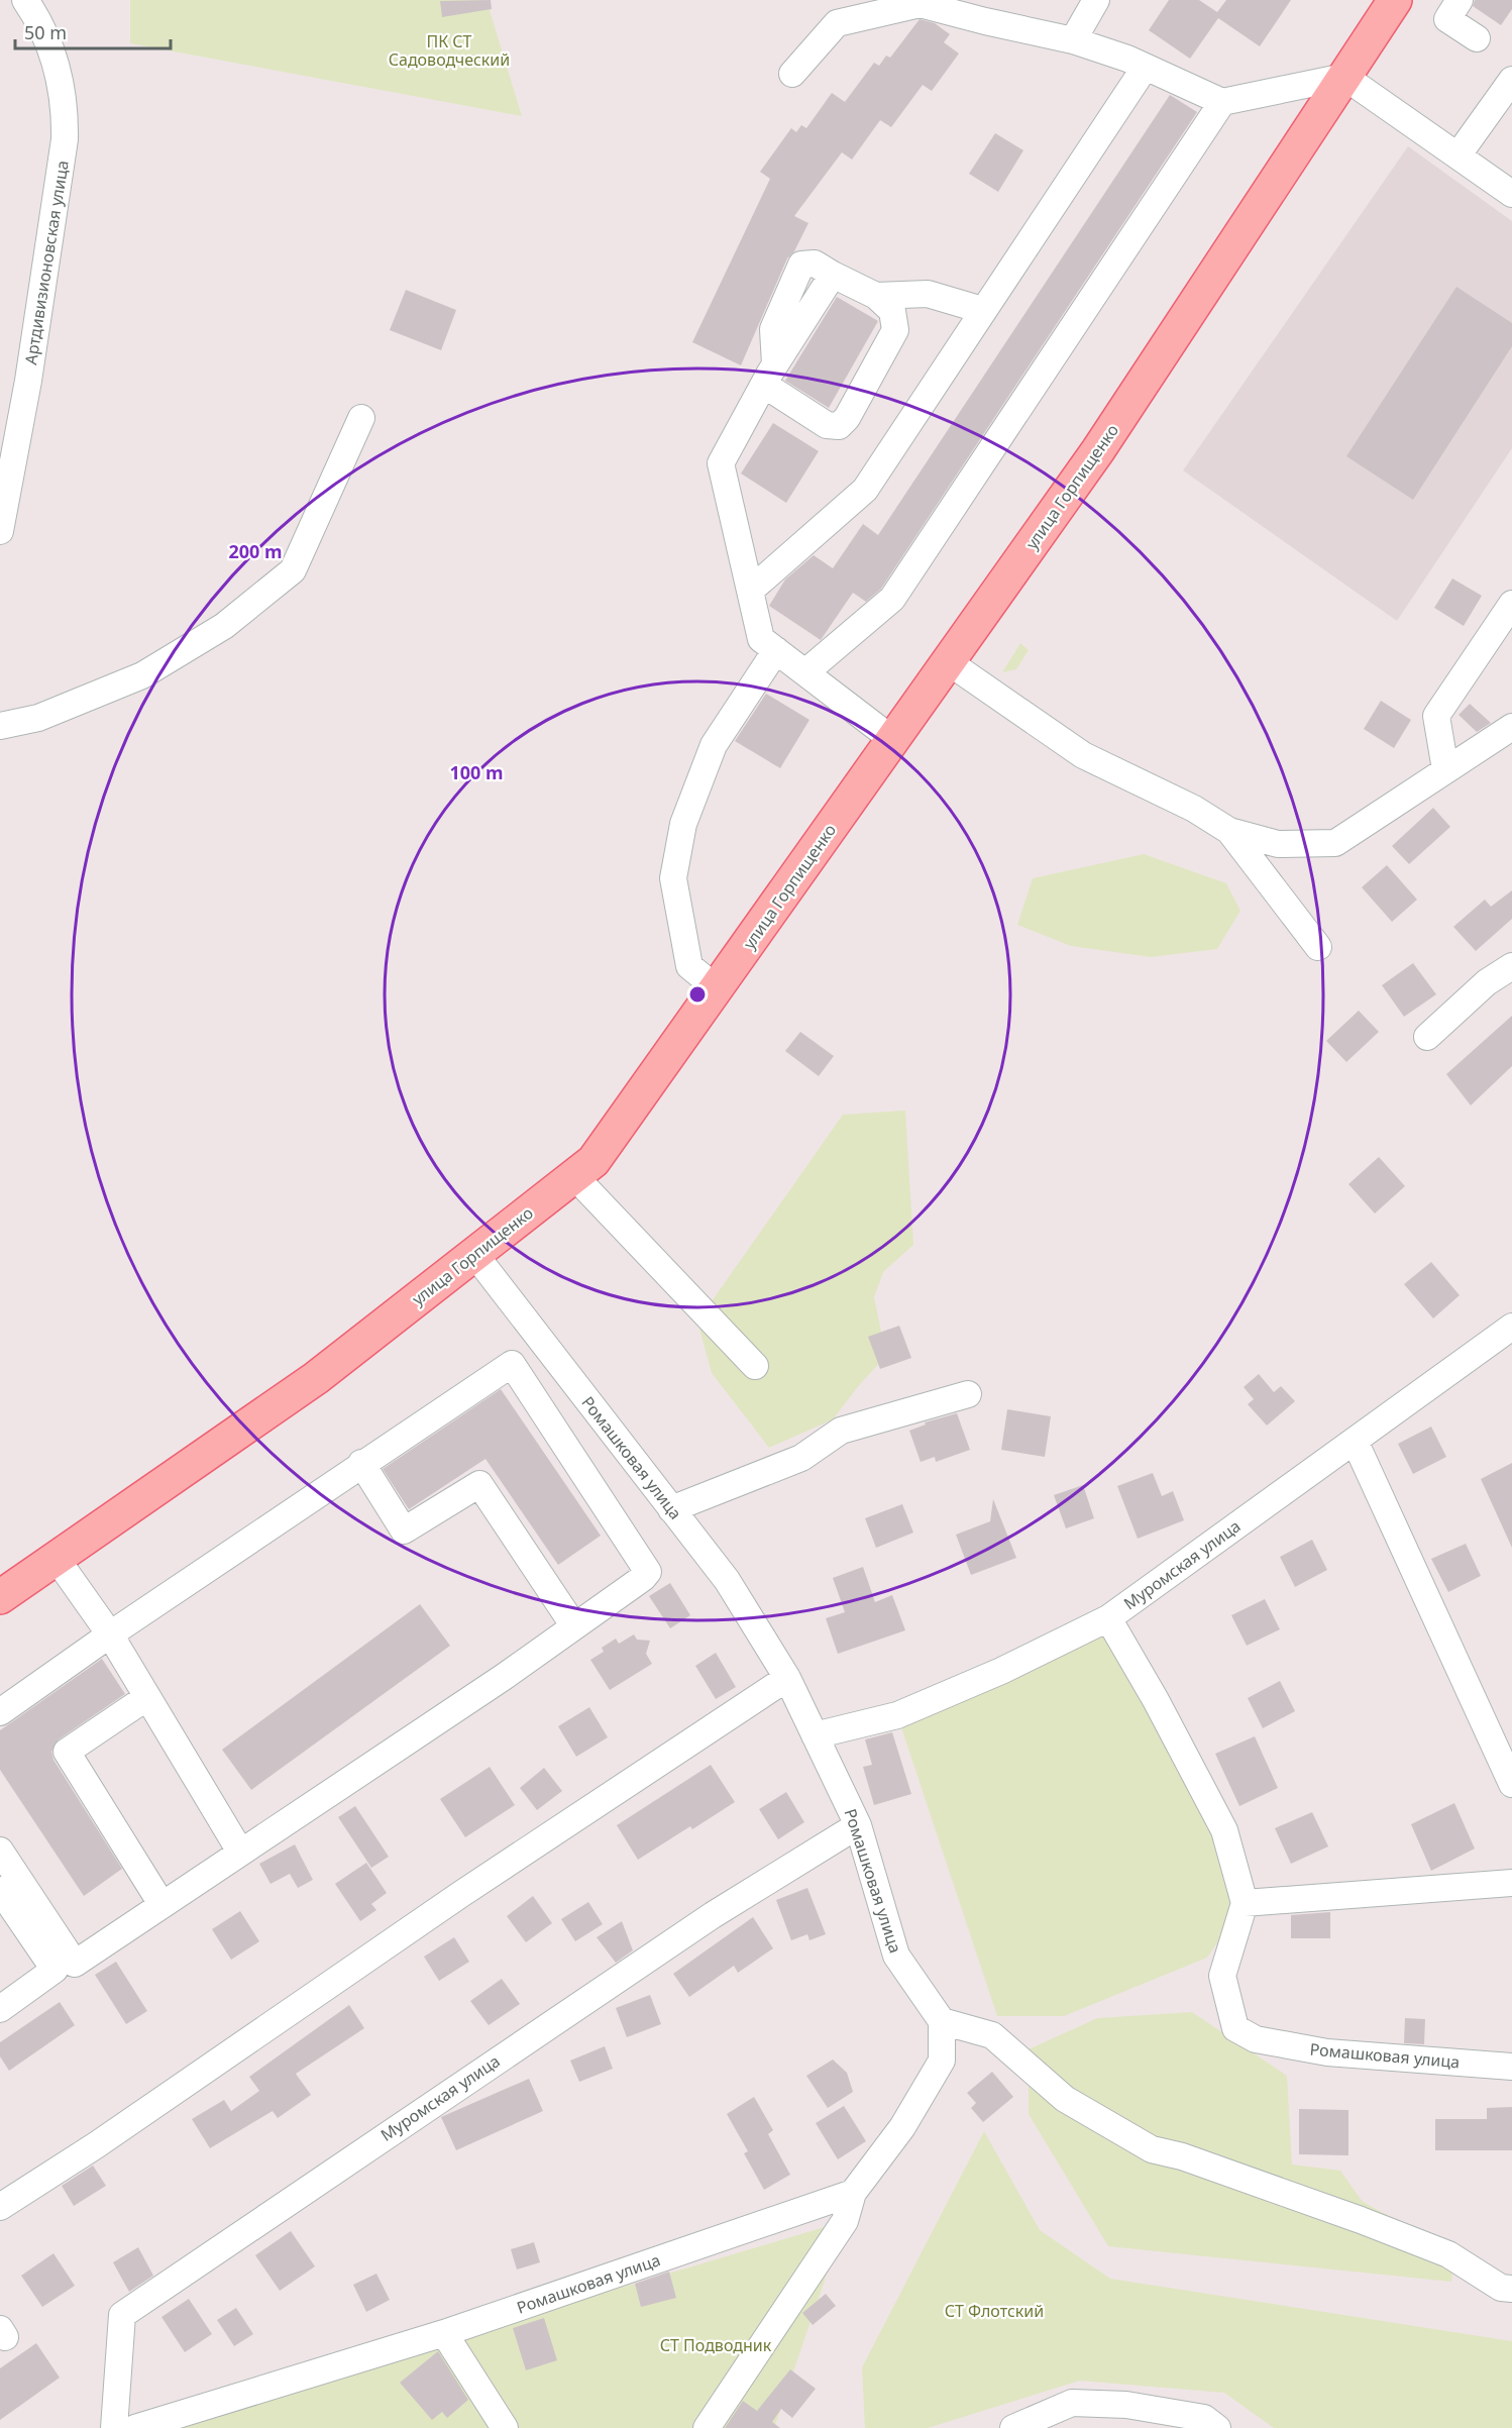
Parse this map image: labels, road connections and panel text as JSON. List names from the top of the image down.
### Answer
{
  "streets": {
    "main road": ["улица Горпищенко"],
    "street": ["Артдивизионовская улица", "Ромашковая улица", "Муромская улица"]
  },
  "crossings": [
    ["улица Горпищенко", "Ромашковая улица"],
    ["Ромашковая улица", "Муромская улица"]
  ],
  "parks": ["ПК СТ Садоводческий", "СТ Флотский", "СТ Подводник"],
  "scale_bar": "50 m",
  "rings": ["200 m", "100 m"]
}
